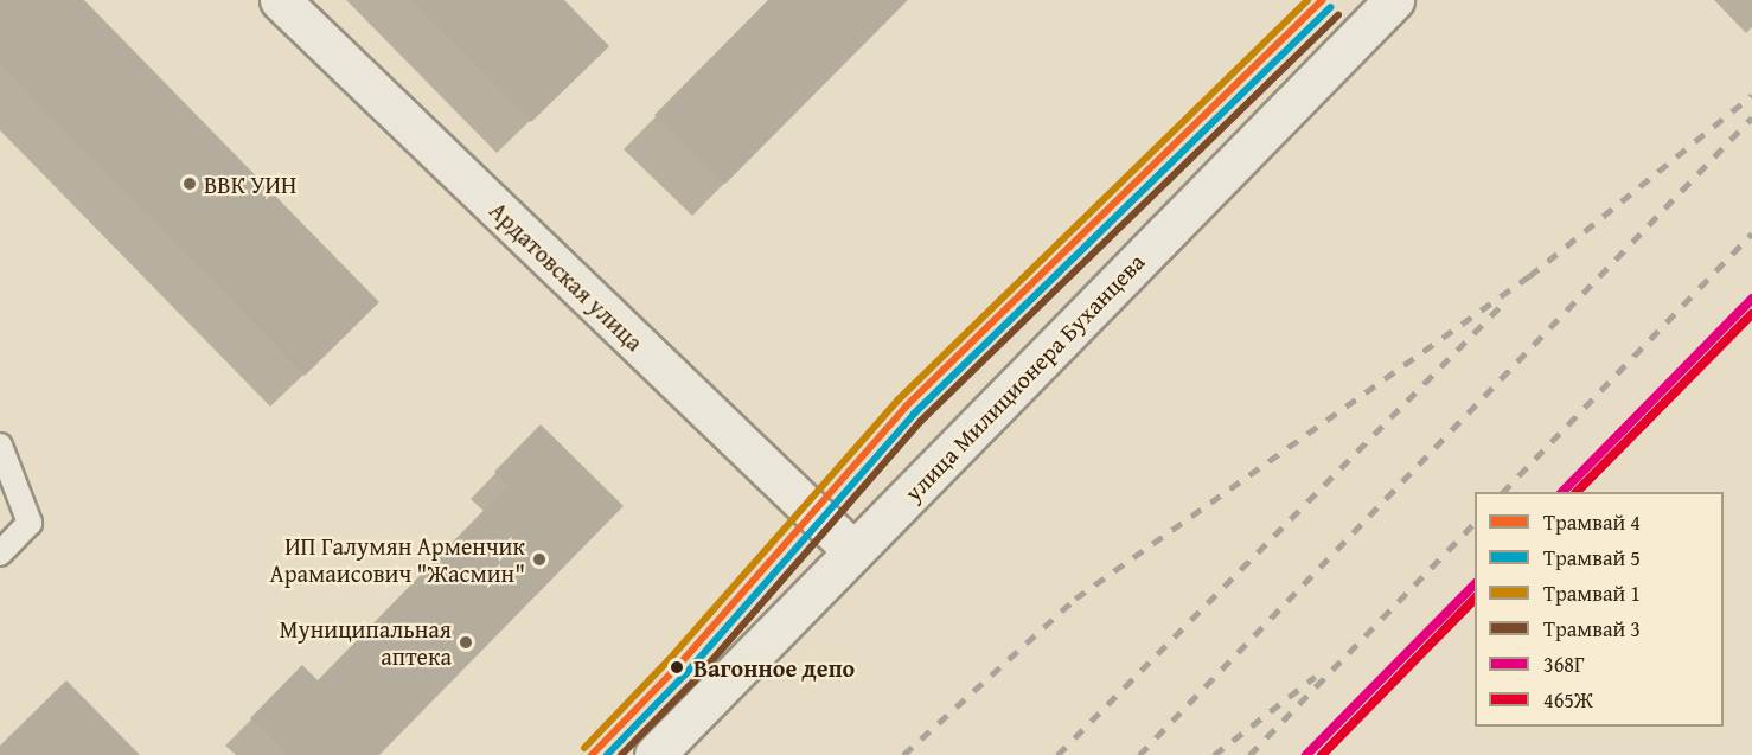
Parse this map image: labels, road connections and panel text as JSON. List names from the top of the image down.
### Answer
{
  "streets": {
    "street": ["Ардатовская улица", "улица Милиционера Буханцева"]
  },
  "crossings": [
    ["Ардатовская улица", "улица Милиционера Буханцева"]
  ],
  "places": [
    "ВВК УИН",
    "ИП Галумян Арменчик Арамаисович \"Жасмин\"",
    "Муниципальная аптека",
    "Вагонное депо"
  ],
  "lines": [
    "tram line 4",
    "tram line 1",
    "tram line 5",
    "tram line 3",
    "transit line 368Г",
    "transit line 465Ж"
  ],
  "legend": [
    "Трамвай 4",
    "Трамвай 5",
    "Трамвай 1",
    "Трамвай 3",
    "368Г",
    "465Ж"
  ]
}
